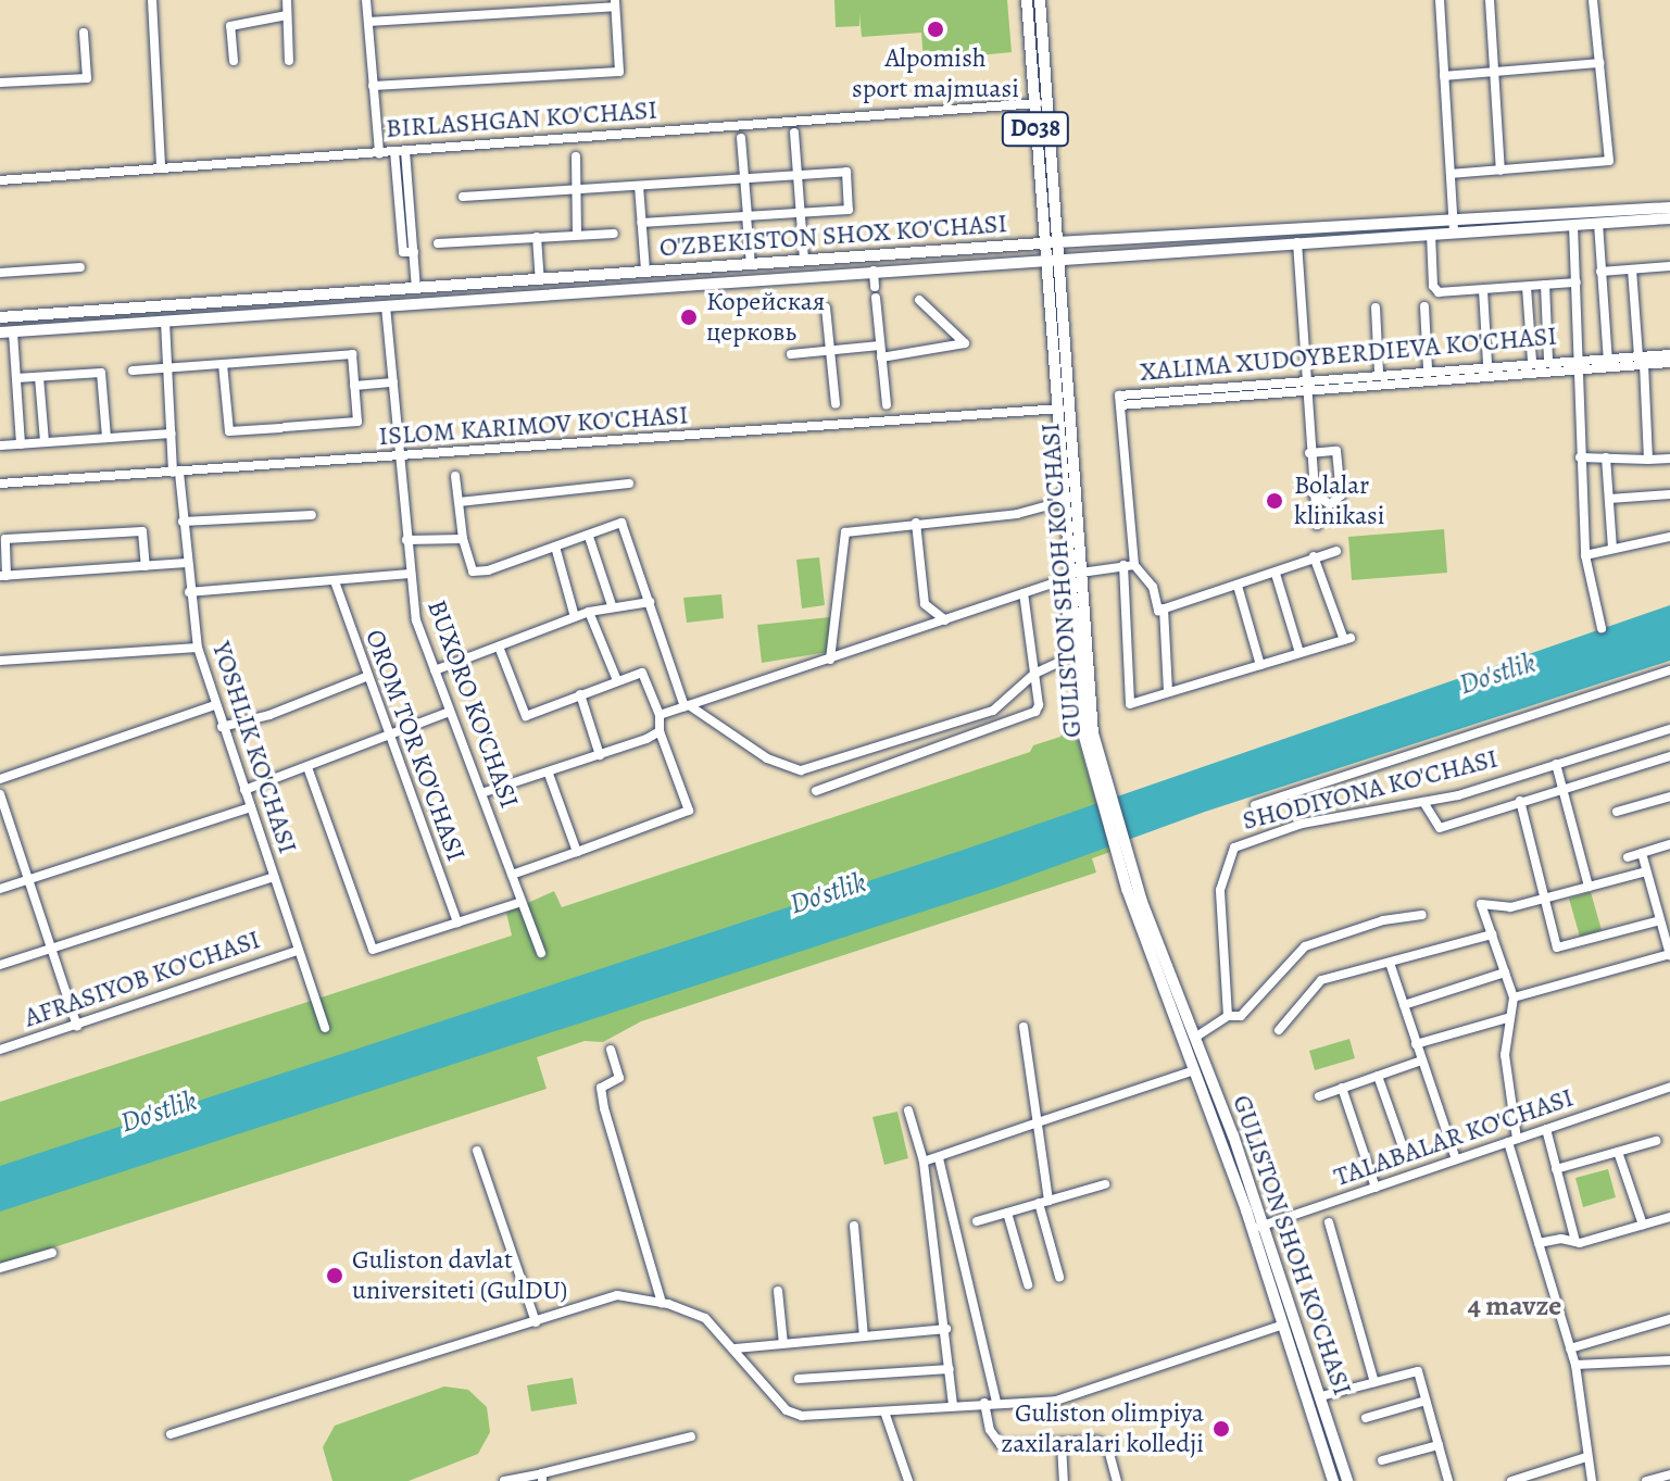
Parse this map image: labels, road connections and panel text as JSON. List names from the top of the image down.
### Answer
{
  "streets": {
    "main road": ["D038", "O'ZBEKISTON SHOX KO'CHASI", "GULISTON SHOH KO'CHASI"],
    "street": [
      "BIRLASHGAN KO'CHASI",
      "XALIMA XUDOYBERDIEVA KO'CHASI",
      "ISLOM KARIMOV KO'CHASI",
      "BUXORO KO'CHASI",
      "OROM TOR KO'CHASI",
      "YOSHLIK KO'CHASI",
      "SHODIYONA KO'CHASI",
      "AFRASIYOB KO'CHASI",
      "TALABALAR KO'CHASI"
    ]
  },
  "crossings": [
    ["BIRLASHGAN KO'CHASI", "GULISTON SHOH KO'CHASI"],
    ["O'ZBEKISTON SHOX KO'CHASI", "GULISTON SHOH KO'CHASI"],
    ["O'ZBEKISTON SHOX KO'CHASI", "BUXORO KO'CHASI"],
    ["O'ZBEKISTON SHOX KO'CHASI", "YOSHLIK KO'CHASI"],
    ["ISLOM KARIMOV KO'CHASI", "GULISTON SHOH KO'CHASI"],
    ["ISLOM KARIMOV KO'CHASI", "BUXORO KO'CHASI"],
    ["ISLOM KARIMOV KO'CHASI", "YOSHLIK KO'CHASI"],
    ["GULISTON SHOH KO'CHASI", "TALABALAR KO'CHASI"],
    ["YOSHLIK KO'CHASI", "AFRASIYOB KO'CHASI"]
  ],
  "districts": ["4 mavze"],
  "water": ["Do'stlik"],
  "places": [
    "Alpomish sport majmuasi",
    "Корейская церковь",
    "Bolalar klinikasi",
    "Guliston davlat universiteti (GulDU)",
    "Guliston olimpiya zaxilaralari kolledji"
  ]
}
